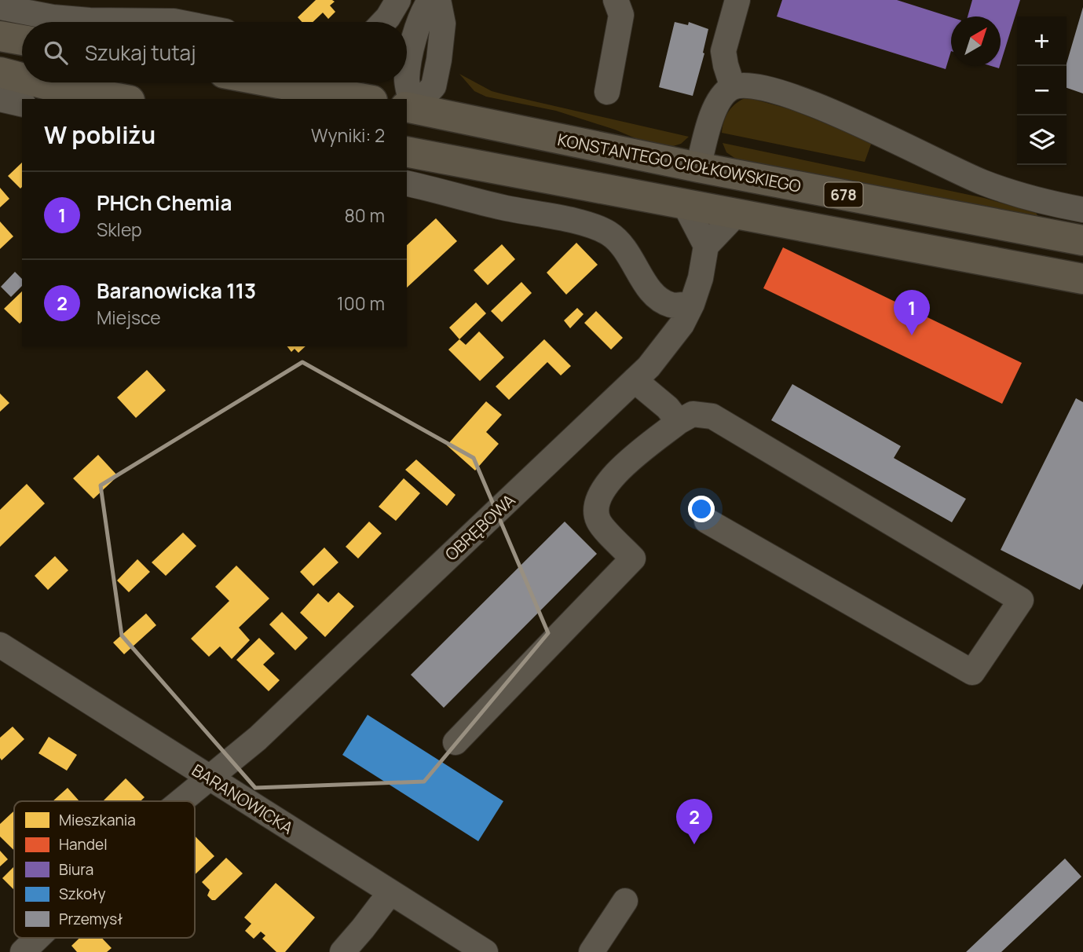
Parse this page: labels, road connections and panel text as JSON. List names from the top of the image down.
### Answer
{
  "streets": {
    "highway": ["KONSTANTEGO CIOŁKOWSKIEGO", "678"],
    "street": ["OBRĘBOWA", "BARANOWICKA"]
  },
  "crossings": [
    ["OBRĘBOWA", "BARANOWICKA"]
  ],
  "legend": [
    "Mieszkania",
    "Handel",
    "Biura",
    "Szkoły",
    "Przemysł"
  ],
  "north": "top right",
  "page": {
    "map_buttons": ["+", "−"],
    "search": "Szukaj tutaj",
    "heading": ["W pobliżu", "Wyniki: 2"],
    "list": [
      {
        "mark": "1",
        "name": "PHCh Chemia",
        "note": "Sklep",
        "value": "80 m"
      },
      {
        "mark": "2",
        "name": "Baranowicka 113",
        "note": "Miejsce",
        "value": "100 m"
      }
    ],
    "pins": ["1", "2"]
  }
}
